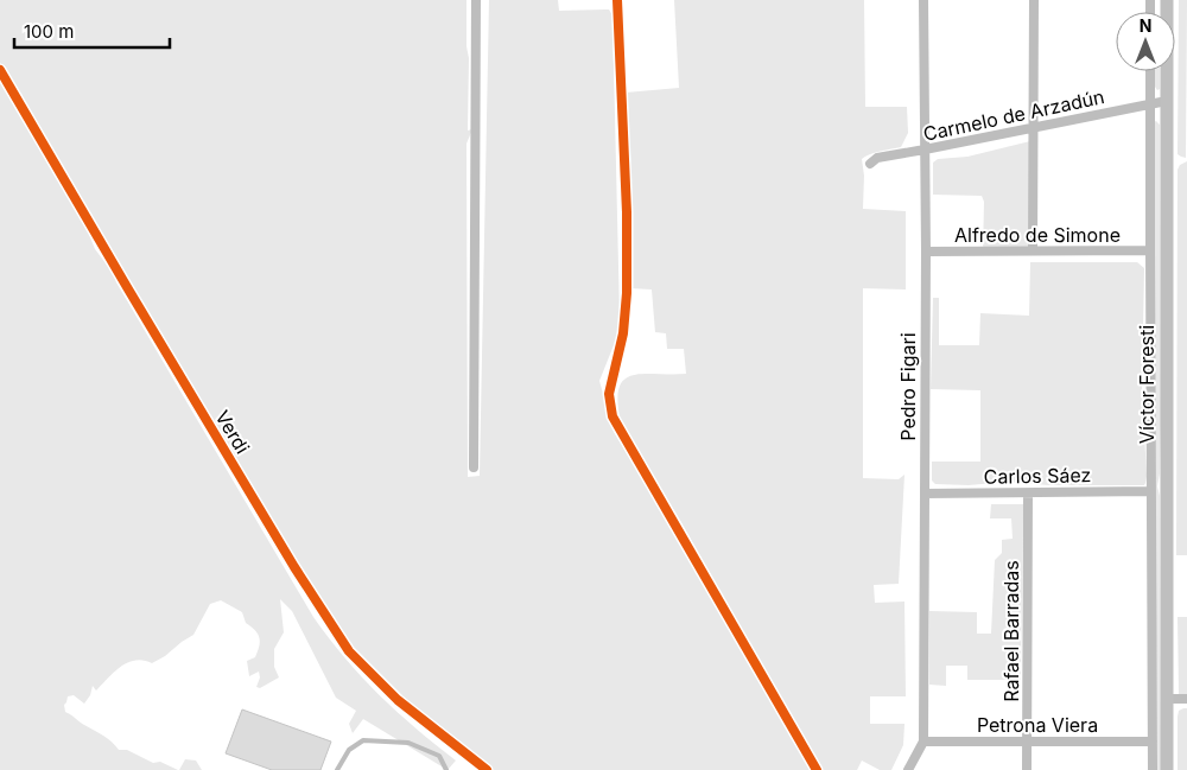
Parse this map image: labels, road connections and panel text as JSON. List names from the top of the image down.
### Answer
{
  "streets": {
    "street": [
      "Carmelo de Arzadún",
      "Alfredo de Simone",
      "Víctor Foresti",
      "Pedro Figari",
      "Verdi",
      "Carlos Sáez",
      "Rafael Barradas",
      "Petrona Viera"
    ]
  },
  "crossings": [
    ["Carmelo de Arzadún", "Víctor Foresti"],
    ["Carmelo de Arzadún", "Pedro Figari"],
    ["Alfredo de Simone", "Víctor Foresti"],
    ["Alfredo de Simone", "Pedro Figari"],
    ["Víctor Foresti", "Carlos Sáez"],
    ["Víctor Foresti", "Petrona Viera"],
    ["Pedro Figari", "Carlos Sáez"],
    ["Pedro Figari", "Petrona Viera"],
    ["Carlos Sáez", "Rafael Barradas"],
    ["Rafael Barradas", "Petrona Viera"]
  ],
  "scale_bar": "100 m",
  "north": "top"
}
